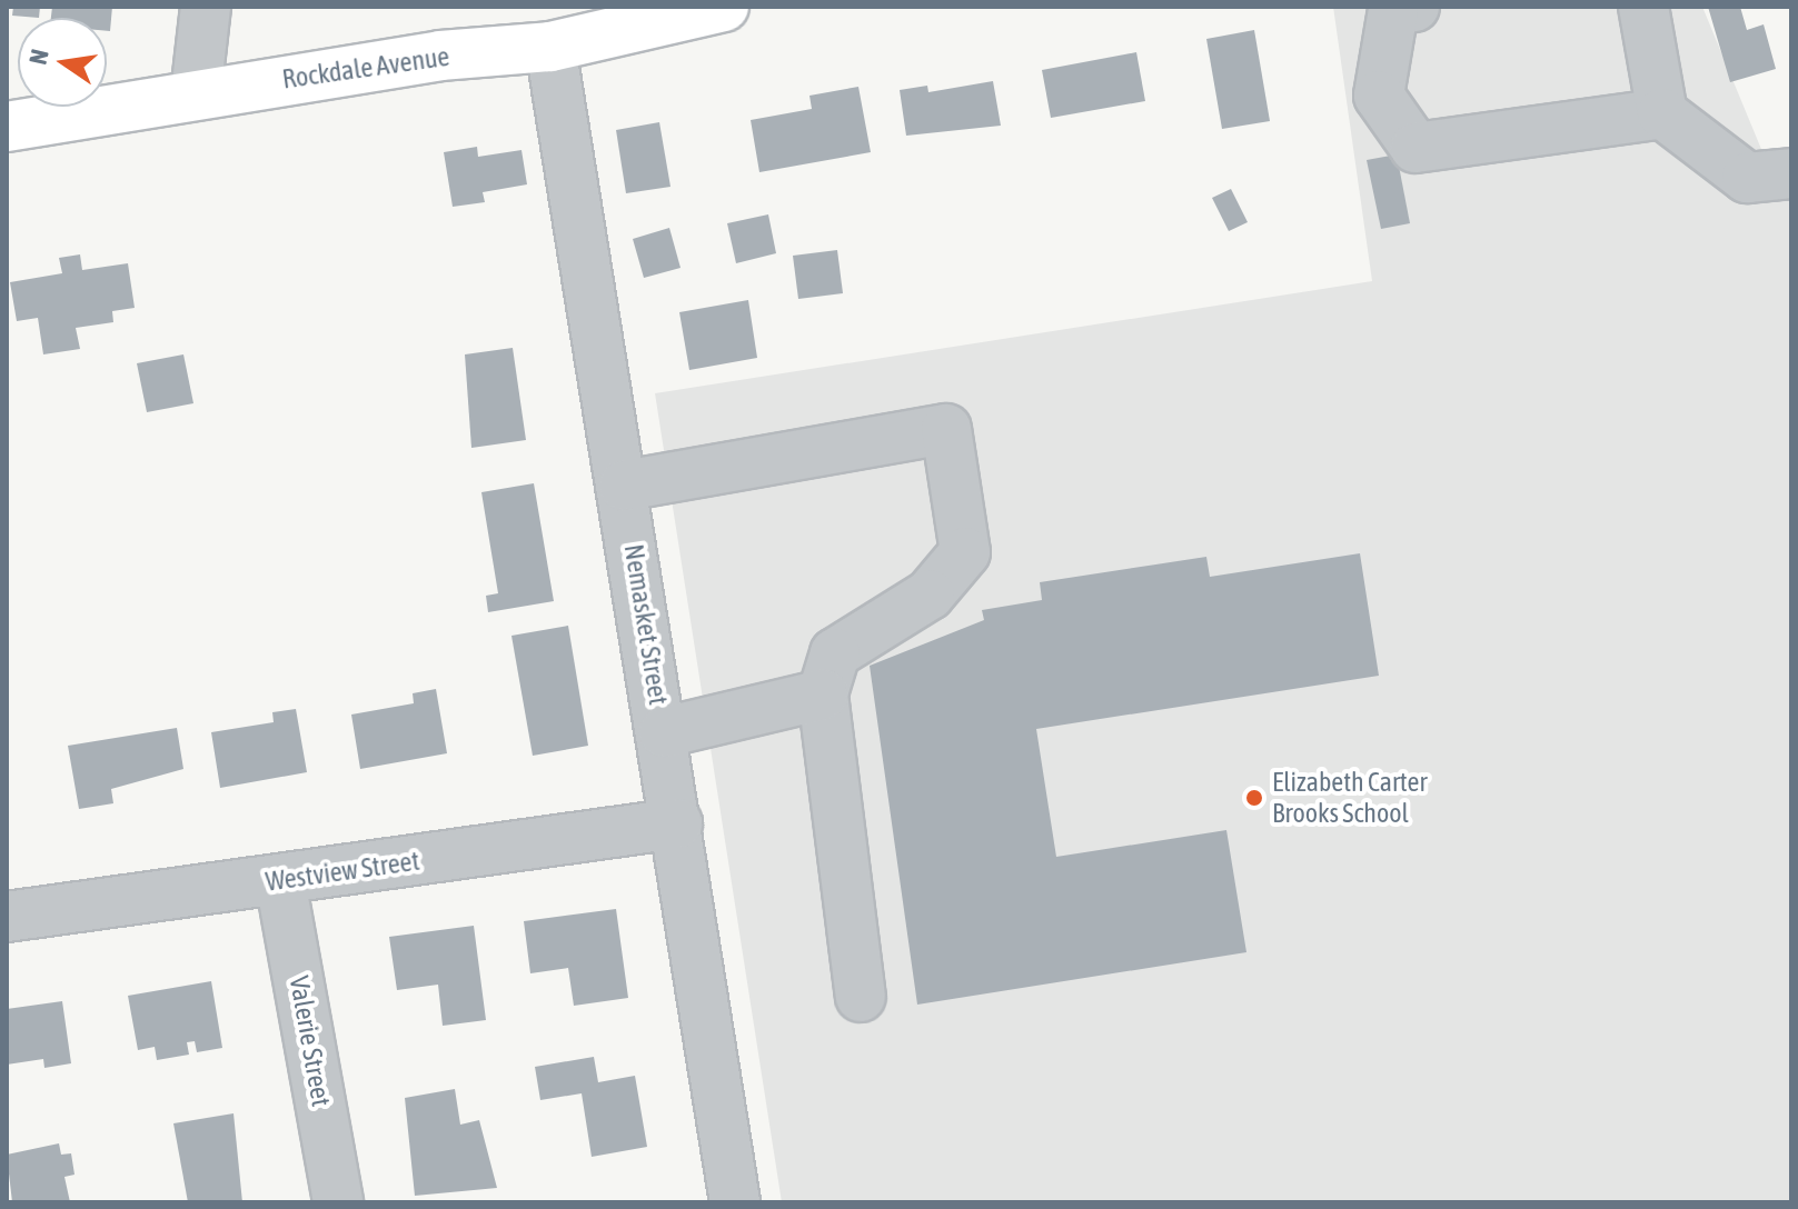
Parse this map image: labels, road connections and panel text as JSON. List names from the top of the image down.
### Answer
{
  "streets": {
    "main road": ["Rockdale Avenue"],
    "street": ["Nemasket Street", "Westview Street", "Valerie Street"]
  },
  "crossings": [
    ["Rockdale Avenue", "Nemasket Street"],
    ["Nemasket Street", "Westview Street"],
    ["Westview Street", "Valerie Street"]
  ],
  "places": ["Elizabeth Carter Brooks School"],
  "north": "left"
}
